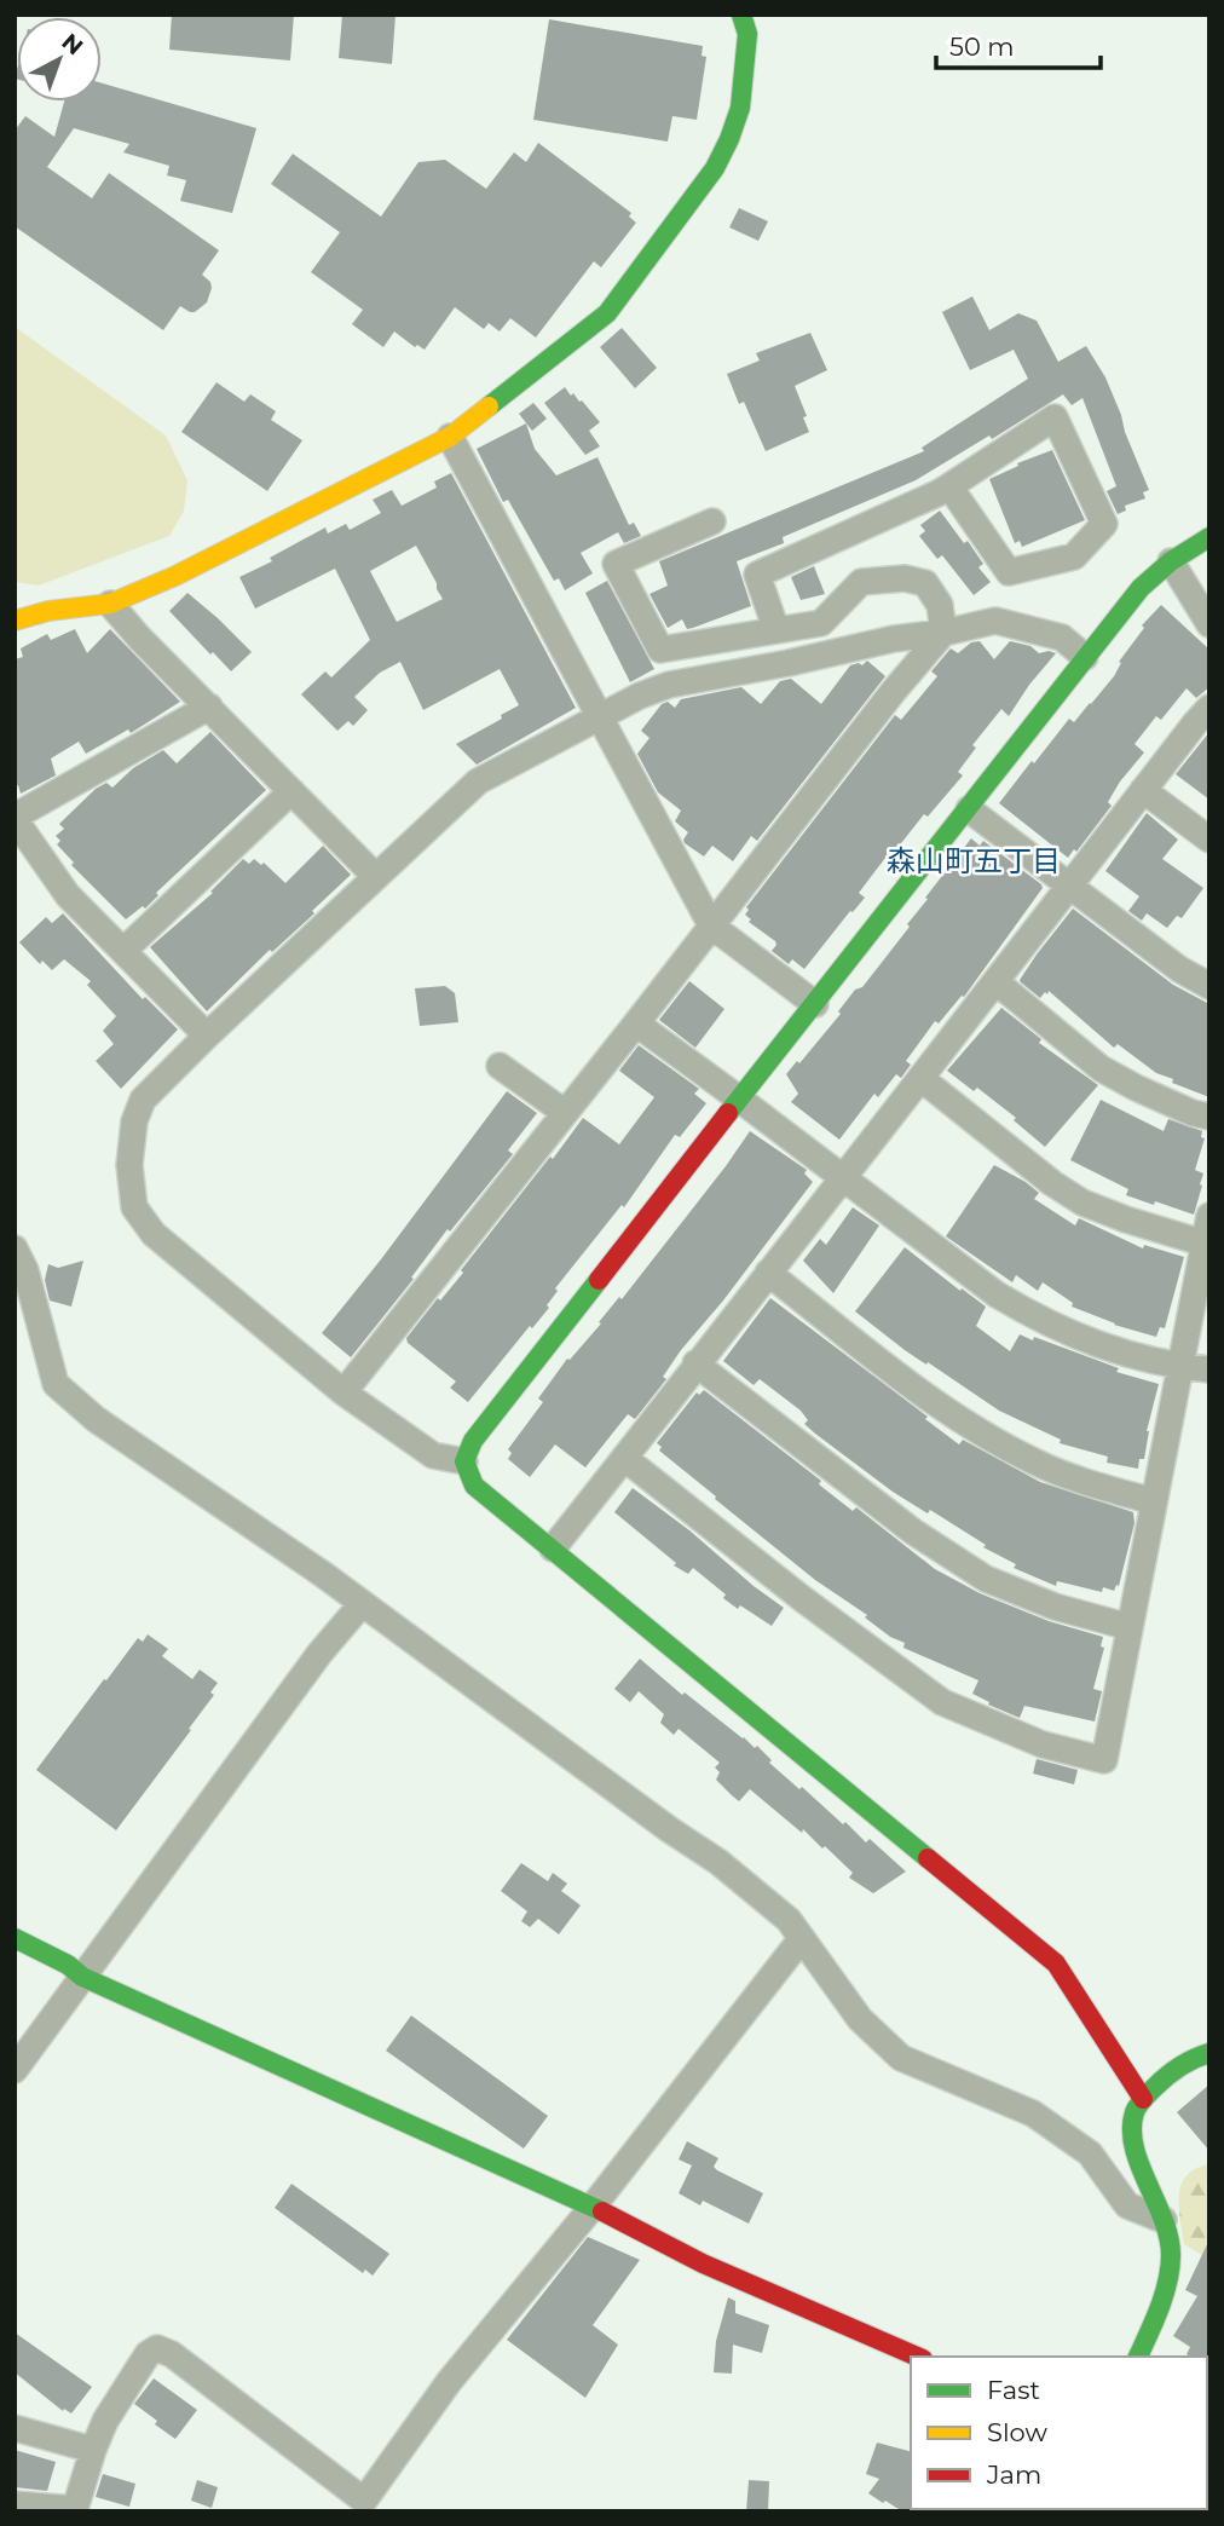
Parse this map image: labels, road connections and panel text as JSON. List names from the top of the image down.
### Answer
{
  "districts": ["森山町五丁目"],
  "legend": ["Fast", "Slow", "Jam"],
  "scale_bar": "50 m",
  "north": "top right"
}
